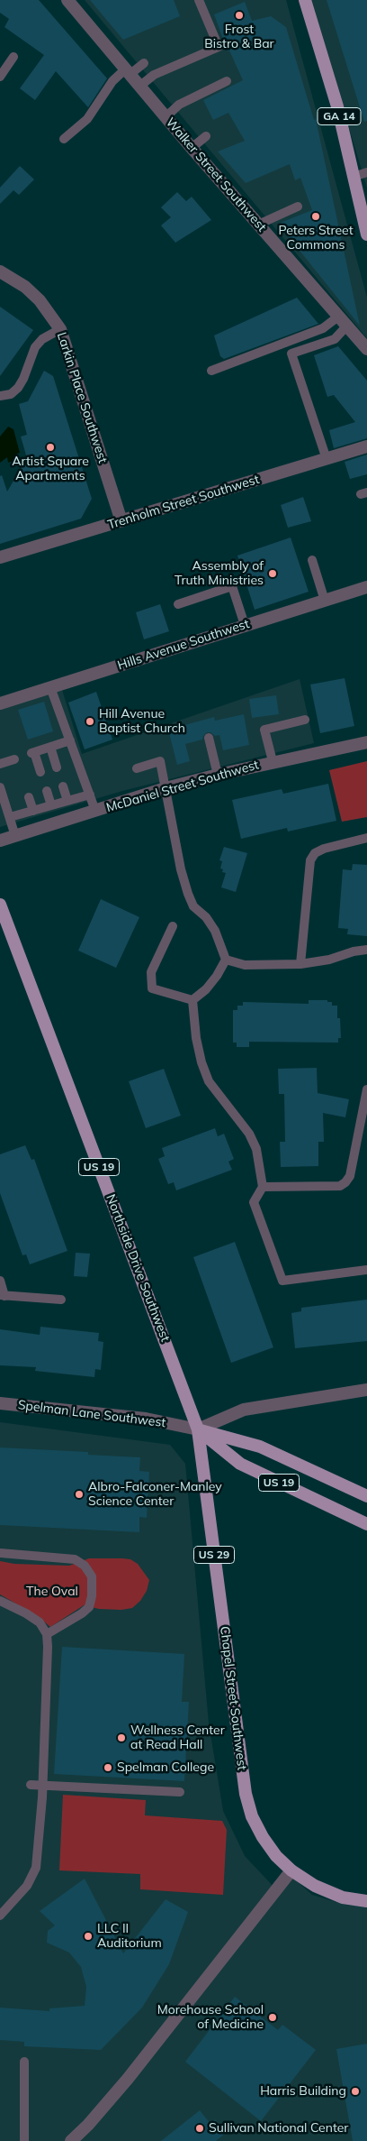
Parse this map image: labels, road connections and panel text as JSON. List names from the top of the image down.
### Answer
{
  "streets": {
    "main road": [
      "GA 14",
      "US 19",
      "Northside Drive Southwest",
      "US 29",
      "Chapel Street Southwest"
    ],
    "street": [
      "Walker Street Southwest",
      "Larkin Place Southwest",
      "Trenholm Street Southwest",
      "Hills Avenue Southwest",
      "McDaniel Street Southwest",
      "Spelman Lane Southwest"
    ]
  },
  "crossings": [
    ["Larkin Place Southwest", "Trenholm Street Southwest"],
    ["US 19", "Northside Drive Southwest"],
    ["US 19", "Spelman Lane Southwest"],
    ["US 19", "Chapel Street Southwest"],
    ["Northside Drive Southwest", "Spelman Lane Southwest"],
    ["Northside Drive Southwest", "Chapel Street Southwest"],
    ["Spelman Lane Southwest", "Chapel Street Southwest"]
  ],
  "parks": ["The Oval"],
  "places": [
    "Frost Bistro & Bar",
    "Peters Street Commons",
    "Artist Square Apartments",
    "Assembly of Truth Ministries",
    "Hill Avenue Baptist Church",
    "Albro-Falconer-Manley Science Center",
    "Wellness Center at Read Hall",
    "Spelman College",
    "LLC II Auditorium",
    "Morehouse School of Medicine",
    "Harris Building",
    "Sullivan National Center"
  ]
}
